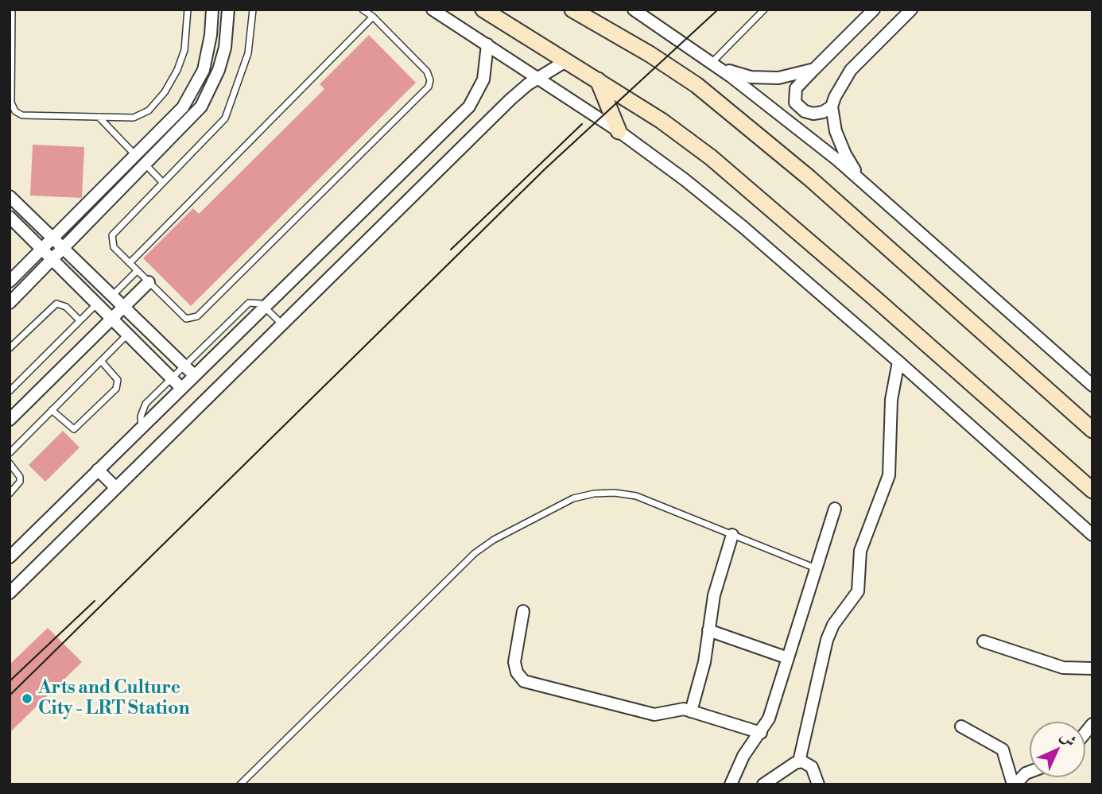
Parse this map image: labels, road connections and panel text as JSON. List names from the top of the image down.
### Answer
{
  "places": ["Arts and Culture City - LRT Station"],
  "north": "top right"
}
